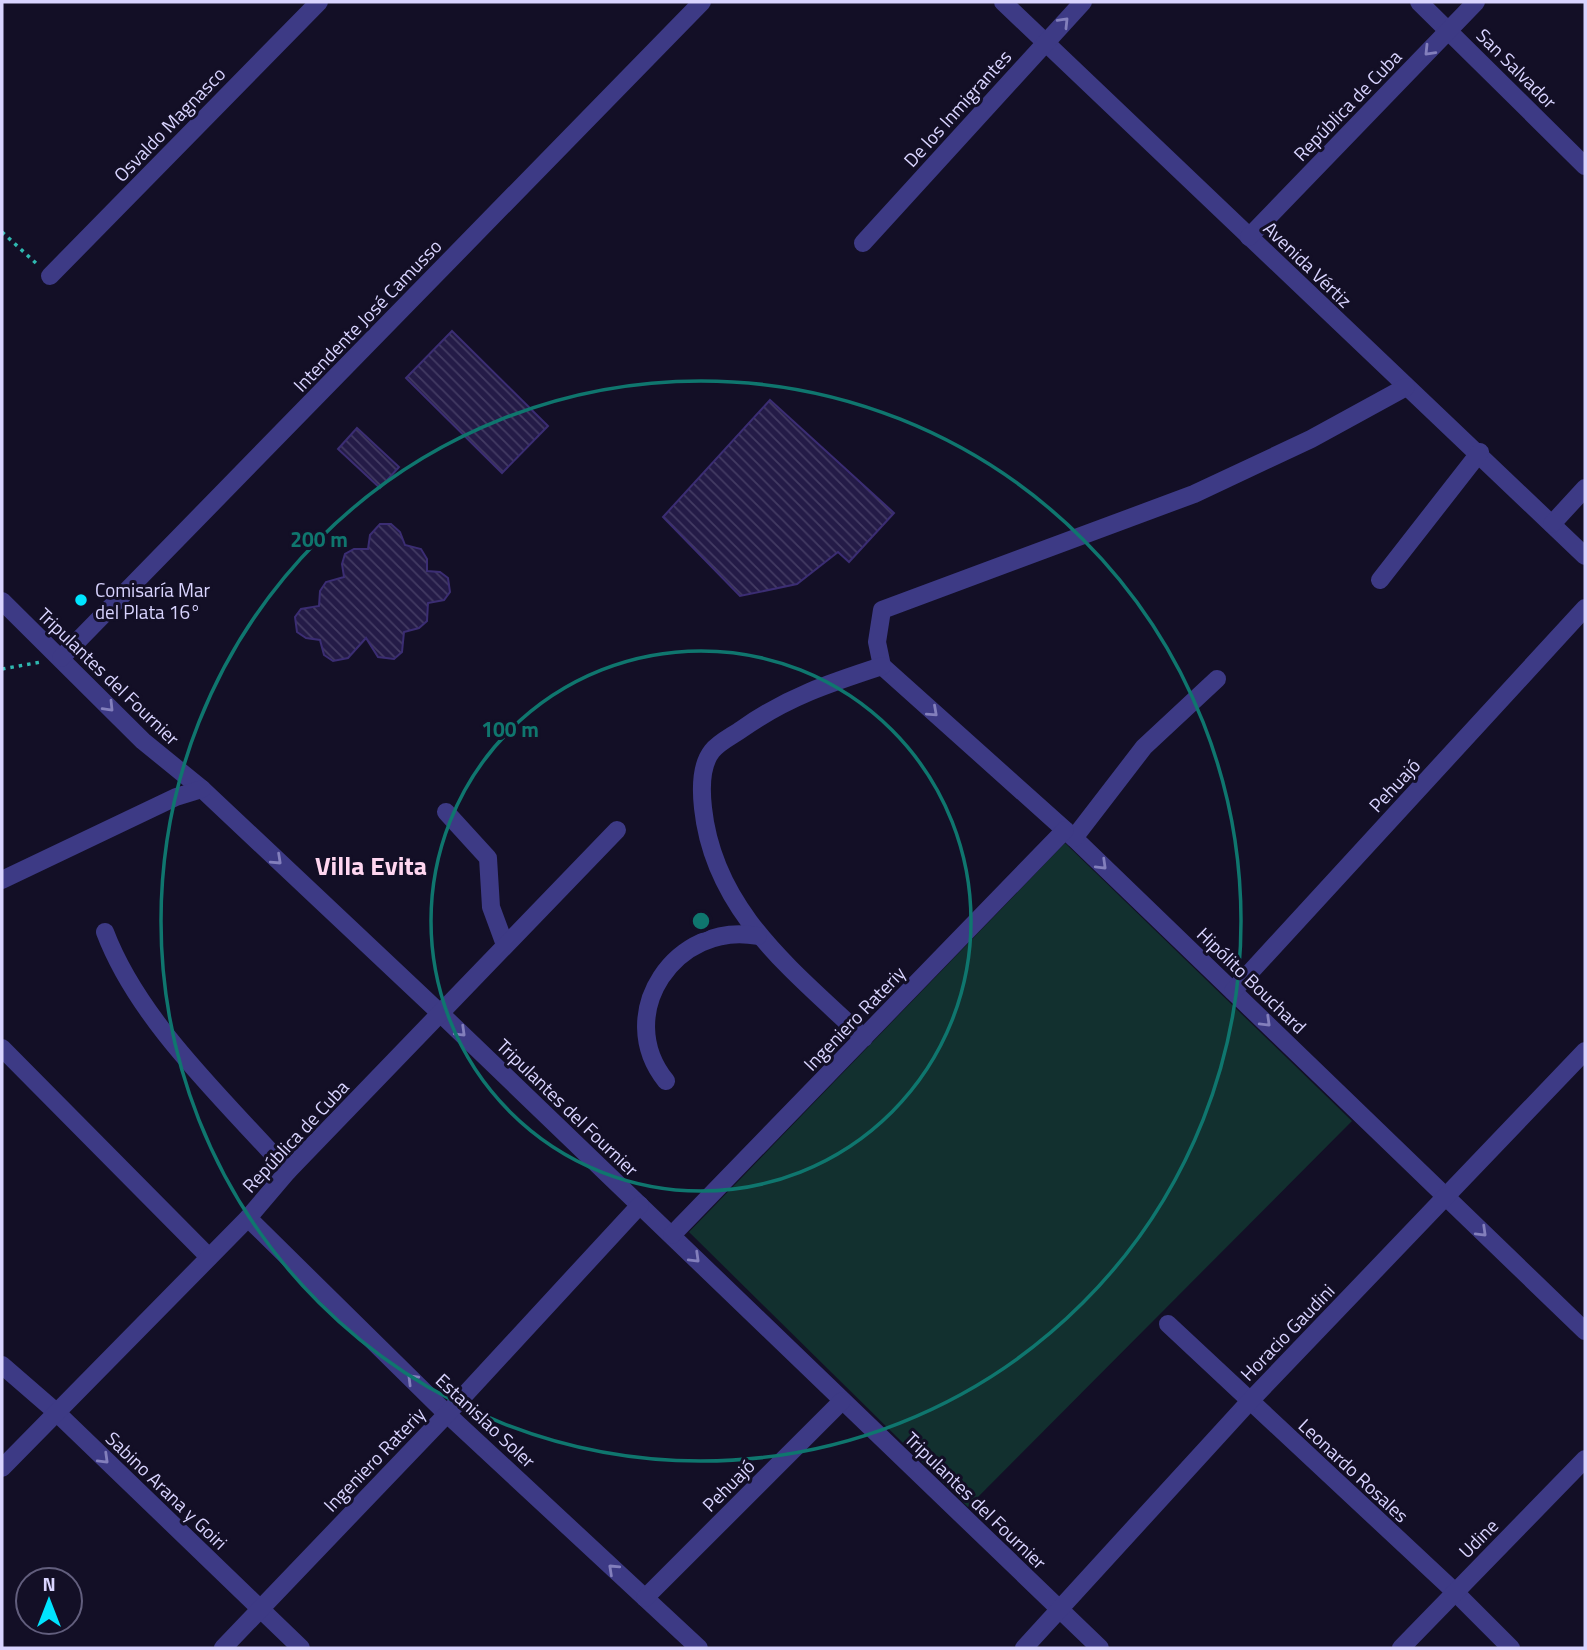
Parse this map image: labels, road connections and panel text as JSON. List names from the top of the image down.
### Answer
{
  "streets": {
    "street": [
      "San Salvador",
      "República de Cuba",
      "De los Inmigrantes",
      "Osvaldo Magnasco",
      "Avenida Vértiz",
      "Intendente José Camusso",
      "Tripulantes del Fournier",
      "Pehuajó",
      "Hipólito Bouchard",
      "Ingeniero Rateriy",
      "Horacio Gaudini",
      "Estanislao Soler",
      "Leonardo Rosales",
      "Sabino Arana y Goiri",
      "Udine"
    ]
  },
  "crossings": [
    ["San Salvador", "República de Cuba"],
    ["República de Cuba", "Avenida Vértiz"],
    ["República de Cuba", "Tripulantes del Fournier"],
    ["República de Cuba", "Estanislao Soler"],
    ["República de Cuba", "Sabino Arana y Goiri"],
    ["De los Inmigrantes", "Avenida Vértiz"],
    ["Intendente José Camusso", "Tripulantes del Fournier"],
    ["Tripulantes del Fournier", "Pehuajó"],
    ["Tripulantes del Fournier", "Ingeniero Rateriy"],
    ["Tripulantes del Fournier", "Horacio Gaudini"],
    ["Pehuajó", "Hipólito Bouchard"],
    ["Pehuajó", "Estanislao Soler"],
    ["Hipólito Bouchard", "Ingeniero Rateriy"],
    ["Hipólito Bouchard", "Horacio Gaudini"],
    ["Ingeniero Rateriy", "Estanislao Soler"],
    ["Ingeniero Rateriy", "Sabino Arana y Goiri"],
    ["Horacio Gaudini", "Leonardo Rosales"],
    ["Leonardo Rosales", "Udine"]
  ],
  "one_way": [
    "Tripulantes del Fournier",
    "Hipólito Bouchard",
    "Estanislao Soler",
    "Sabino Arana y Goiri"
  ],
  "districts": ["Villa Evita"],
  "places": ["Comisaría Mar del Plata 16°"],
  "north": "top",
  "rings": ["200 m", "100 m"]
}
